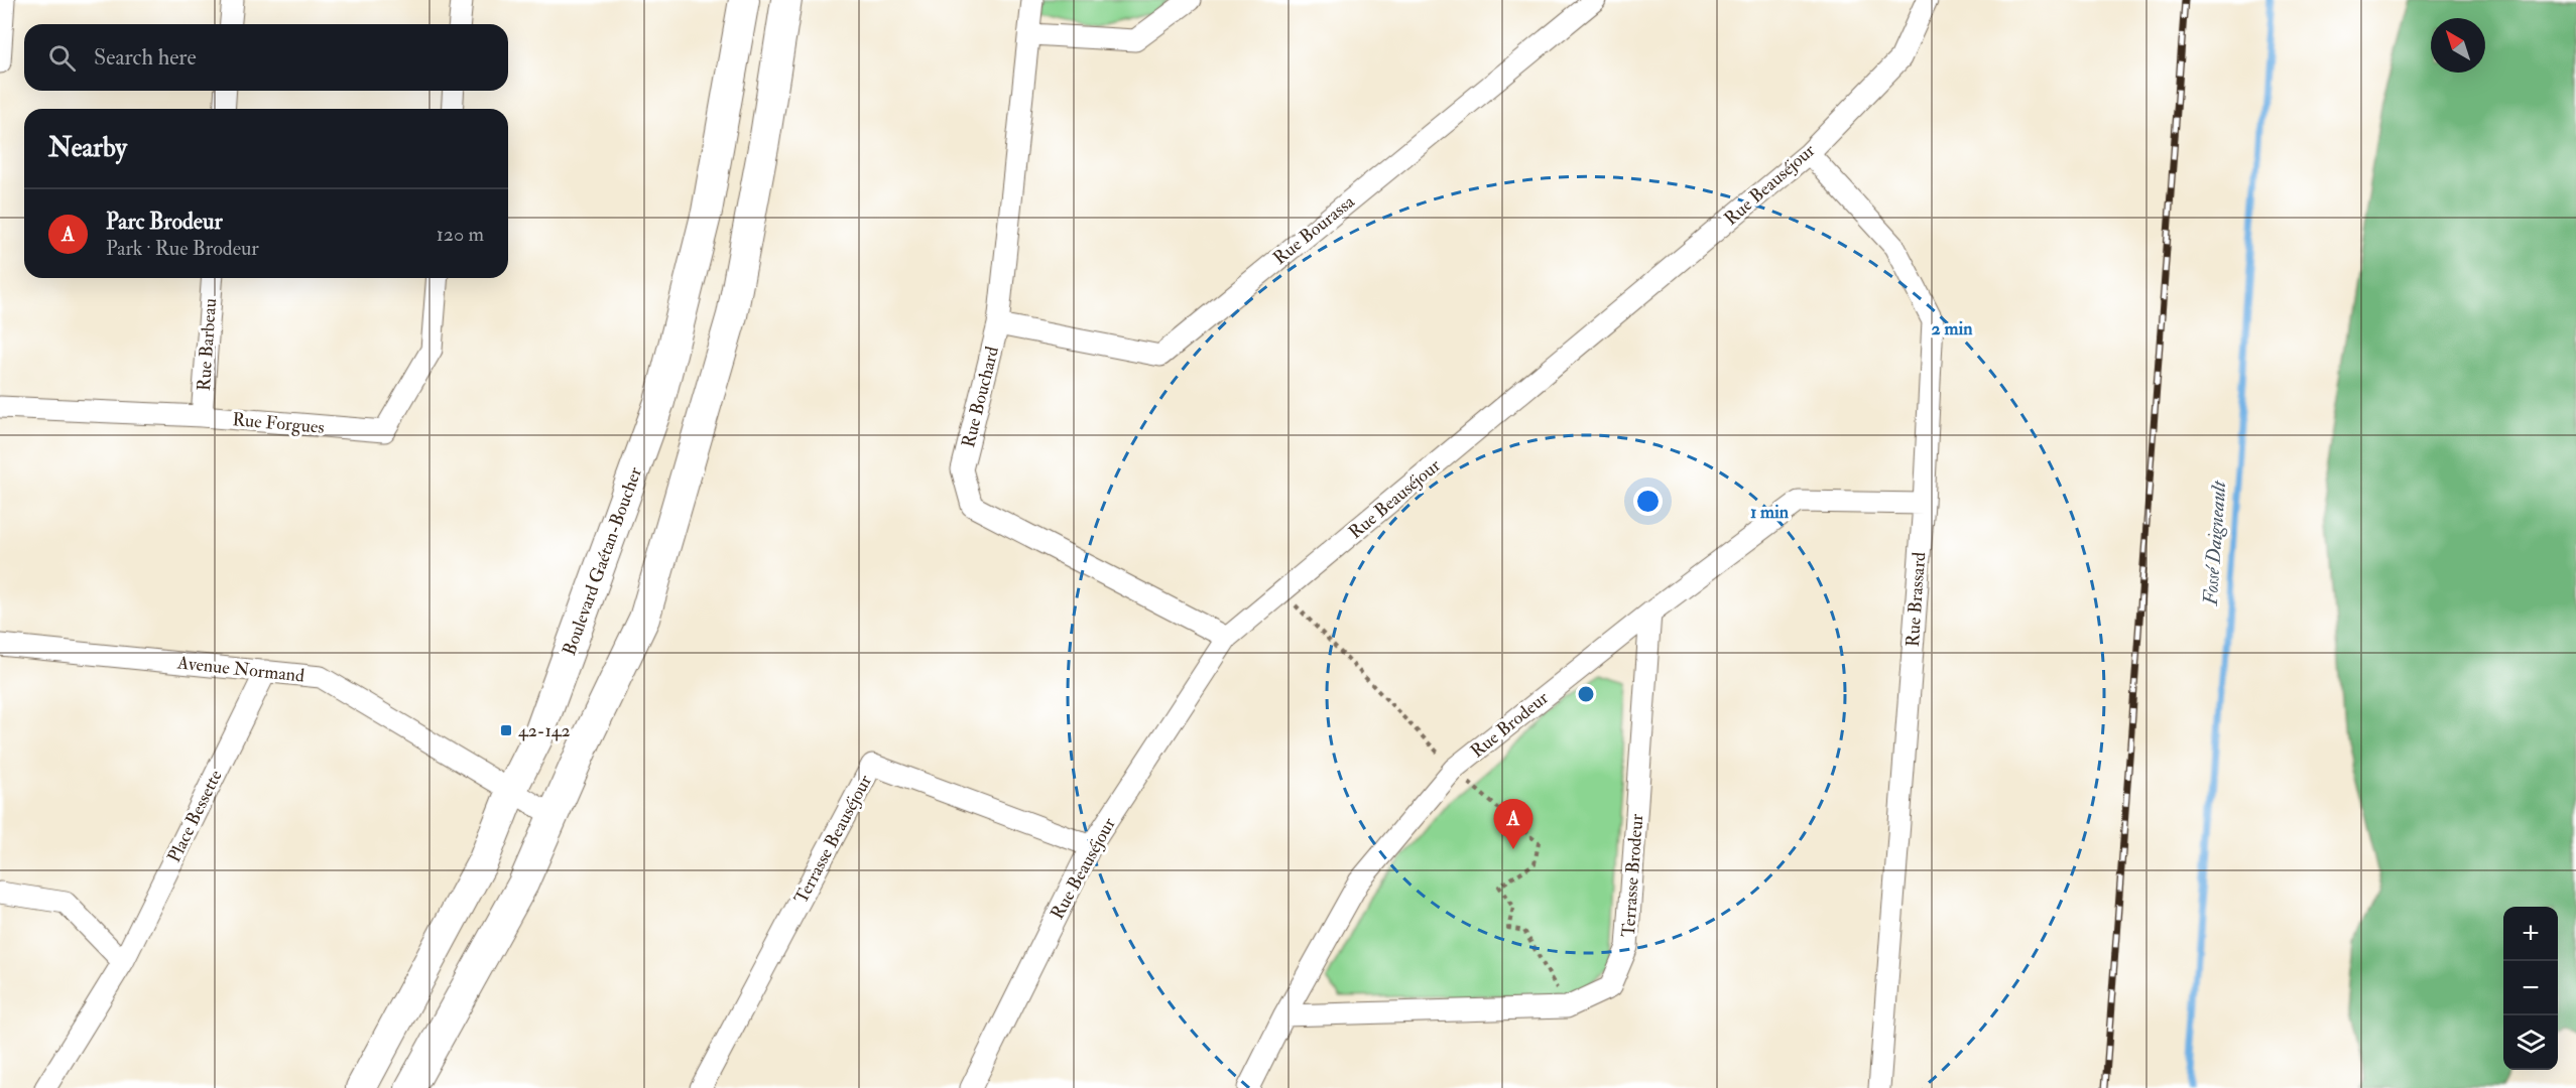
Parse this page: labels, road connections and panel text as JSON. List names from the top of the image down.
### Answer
{
  "streets": {
    "main road": ["Boulevard Gaétan-Boucher"],
    "street": [
      "Rue Beauséjour",
      "Rue Bourassa",
      "Rue Barbeau",
      "Rue Bouchard",
      "Rue Forgues",
      "Rue Brassard",
      "Avenue Normand",
      "Rue Brodeur",
      "Place Bessette",
      "Terrasse Beauséjour",
      "Terrasse Brodeur"
    ]
  },
  "crossings": [
    ["Rue Beauséjour", "Rue Bouchard"],
    ["Rue Beauséjour", "Rue Brassard"],
    ["Rue Beauséjour", "Terrasse Beauséjour"],
    ["Rue Bourassa", "Rue Bouchard"],
    ["Rue Barbeau", "Rue Forgues"],
    ["Boulevard Gaétan-Boucher", "Avenue Normand"],
    ["Rue Brassard", "Rue Brodeur"],
    ["Avenue Normand", "Place Bessette"],
    ["Rue Brodeur", "Terrasse Brodeur"]
  ],
  "water": ["Fossé Daigneault"],
  "places": {
    "transit": ["42-142"]
  },
  "north": "top left",
  "page": {
    "search": "Search here",
    "heading": "Nearby",
    "list": [
      {
        "mark": "A",
        "name": "Parc Brodeur",
        "note": "Park · Rue Brodeur",
        "value": "120 m"
      }
    ],
    "pins": "A",
    "map_buttons": ["+", "−"]
  },
  "rings": ["2 min", "1 min"]
}
